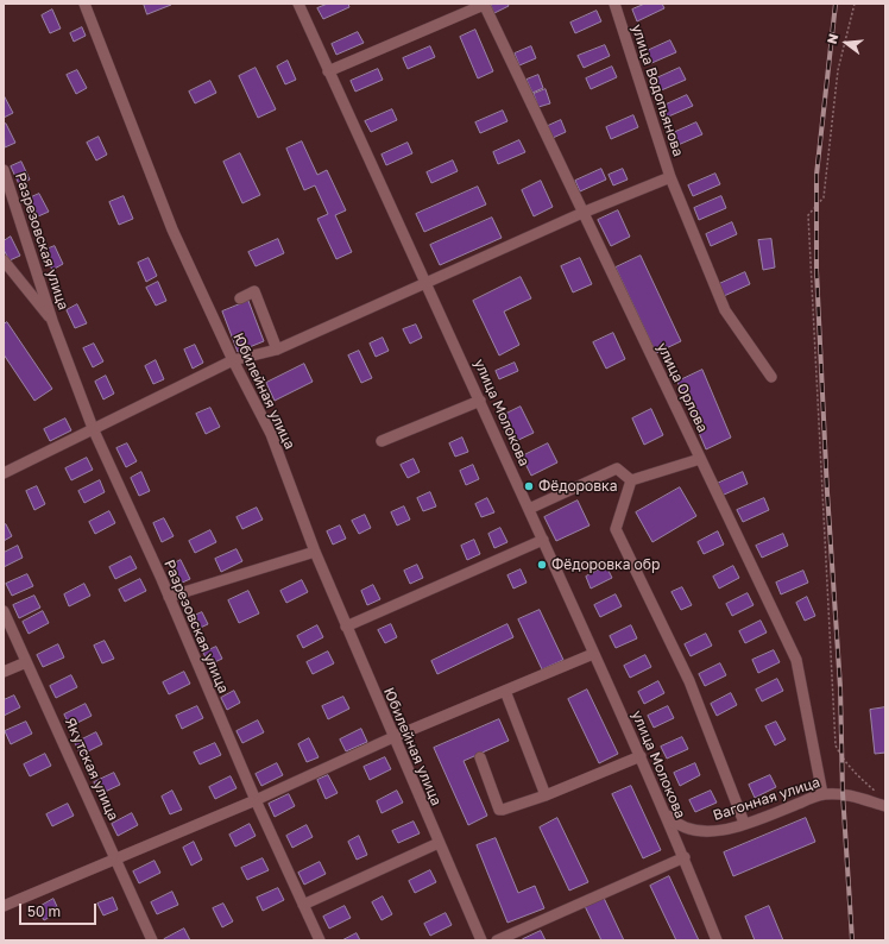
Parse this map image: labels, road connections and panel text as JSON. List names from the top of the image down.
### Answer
{
  "streets": {
    "street": [
      "улица Водопьянова",
      "Разрезовская улица",
      "улица Орлова",
      "Юбилейная улица",
      "улица Молокова",
      "Якутская улица",
      "Вагонная улица"
    ]
  },
  "crossings": [
    ["улица Водопьянова", "Разрезовская улица"],
    ["улица Водопьянова", "улица Орлова"],
    ["улица Водопьянова", "Юбилейная улица"],
    ["улица Водопьянова", "улица Молокова"],
    ["улица Орлова", "Вагонная улица"],
    ["улица Молокова", "Вагонная улица"]
  ],
  "places": ["Фёдоровка", "Фёдоровка обр"],
  "scale_bar": "50 m",
  "north": "left"
}
